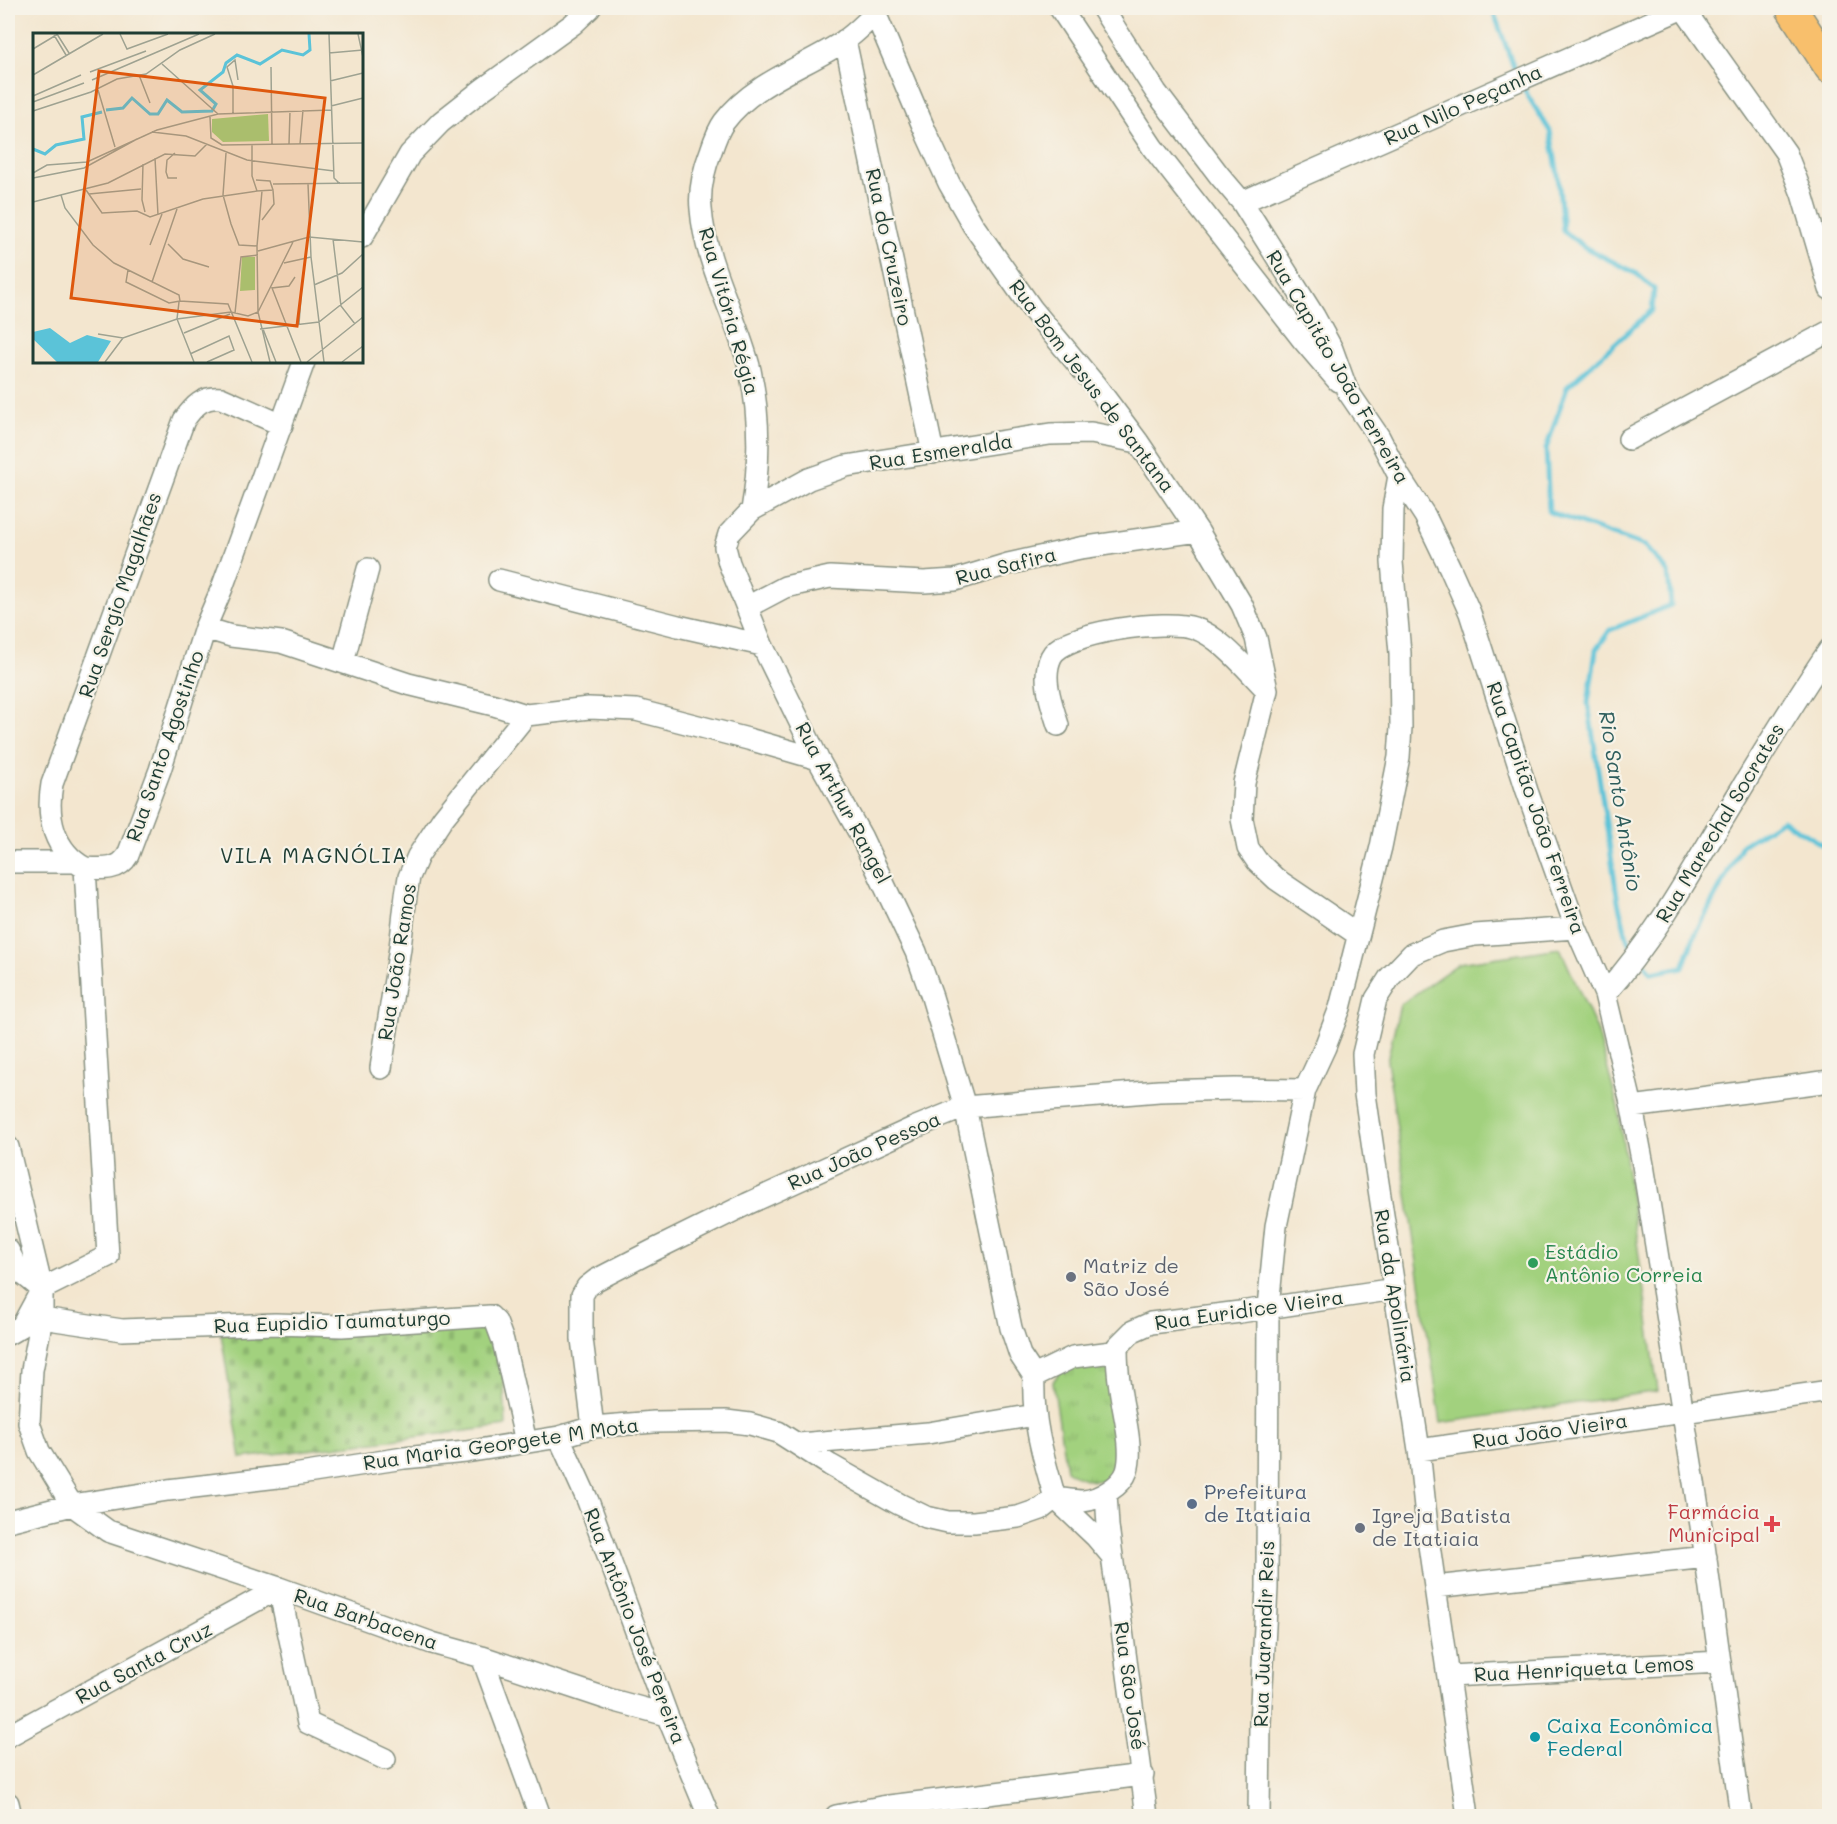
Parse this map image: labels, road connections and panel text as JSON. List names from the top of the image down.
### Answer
{
  "streets": {
    "street": [
      "Rua Nilo Peçanha",
      "Rua do Cruzeiro",
      "Rua Vitória Régia",
      "Rua Capitão João Ferreira",
      "Rua Bom Jesus de Santana",
      "Rua Esmeralda",
      "Rua Safira",
      "Rua Sergio Magalhães",
      "Rua Santo Agostinho",
      "Rua Arthur Rangel",
      "Rua Marechal Socrates",
      "Rua João Ramos",
      "Rua João Pessoa",
      "Rua da Apolinária",
      "Rua Euridice Vieira",
      "Rua Eupidio Taumaturgo",
      "Rua João Vieira",
      "Rua Maria Georgete M Mota",
      "Rua Barbacena",
      "Rua Antônio José Pereira",
      "Rua Juarandir Reis",
      "Rua Santa Cruz",
      "Rua Henriqueta Lemos",
      "Rua São José"
    ]
  },
  "crossings": [
    ["Rua Nilo Peçanha", "Rua Capitão João Ferreira"],
    ["Rua do Cruzeiro", "Rua Vitória Régia"],
    ["Rua do Cruzeiro", "Rua Esmeralda"],
    ["Rua Vitória Régia", "Rua Bom Jesus de Santana"],
    ["Rua Vitória Régia", "Rua Esmeralda"],
    ["Rua Vitória Régia", "Rua Arthur Rangel"],
    ["Rua Capitão João Ferreira", "Rua Marechal Socrates"],
    ["Rua Capitão João Ferreira", "Rua da Apolinária"],
    ["Rua Capitão João Ferreira", "Rua João Vieira"],
    ["Rua Capitão João Ferreira", "Rua Juarandir Reis"],
    ["Rua Capitão João Ferreira", "Rua Henriqueta Lemos"],
    ["Rua Bom Jesus de Santana", "Rua Esmeralda"],
    ["Rua Bom Jesus de Santana", "Rua Safira"],
    ["Rua Bom Jesus de Santana", "Rua Juarandir Reis"],
    ["Rua Esmeralda", "Rua Arthur Rangel"],
    ["Rua Safira", "Rua Arthur Rangel"],
    ["Rua Sergio Magalhães", "Rua Santo Agostinho"],
    ["Rua Arthur Rangel", "Rua João Pessoa"],
    ["Rua João Pessoa", "Rua Maria Georgete M Mota"],
    ["Rua João Pessoa", "Rua Juarandir Reis"],
    ["Rua da Apolinária", "Rua Euridice Vieira"],
    ["Rua da Apolinária", "Rua João Vieira"],
    ["Rua da Apolinária", "Rua Henriqueta Lemos"],
    ["Rua Euridice Vieira", "Rua Juarandir Reis"],
    ["Rua Eupidio Taumaturgo", "Rua Maria Georgete M Mota"],
    ["Rua Maria Georgete M Mota", "Rua Barbacena"],
    ["Rua Maria Georgete M Mota", "Rua Antônio José Pereira"],
    ["Rua Barbacena", "Rua Antônio José Pereira"],
    ["Rua Barbacena", "Rua Santa Cruz"]
  ],
  "districts": ["VILA MAGNÓLIA"],
  "water": ["Rio Santo Antônio"],
  "places": {
    "other": [
      "Estádio Antônio Correia",
      "Matriz de São José",
      "Prefeitura de Itatiaia",
      "Igreja Batista de Itatiaia",
      "Caixa Econômica Federal"
    ],
    "health": ["Farmácia Municipal"]
  }
}
